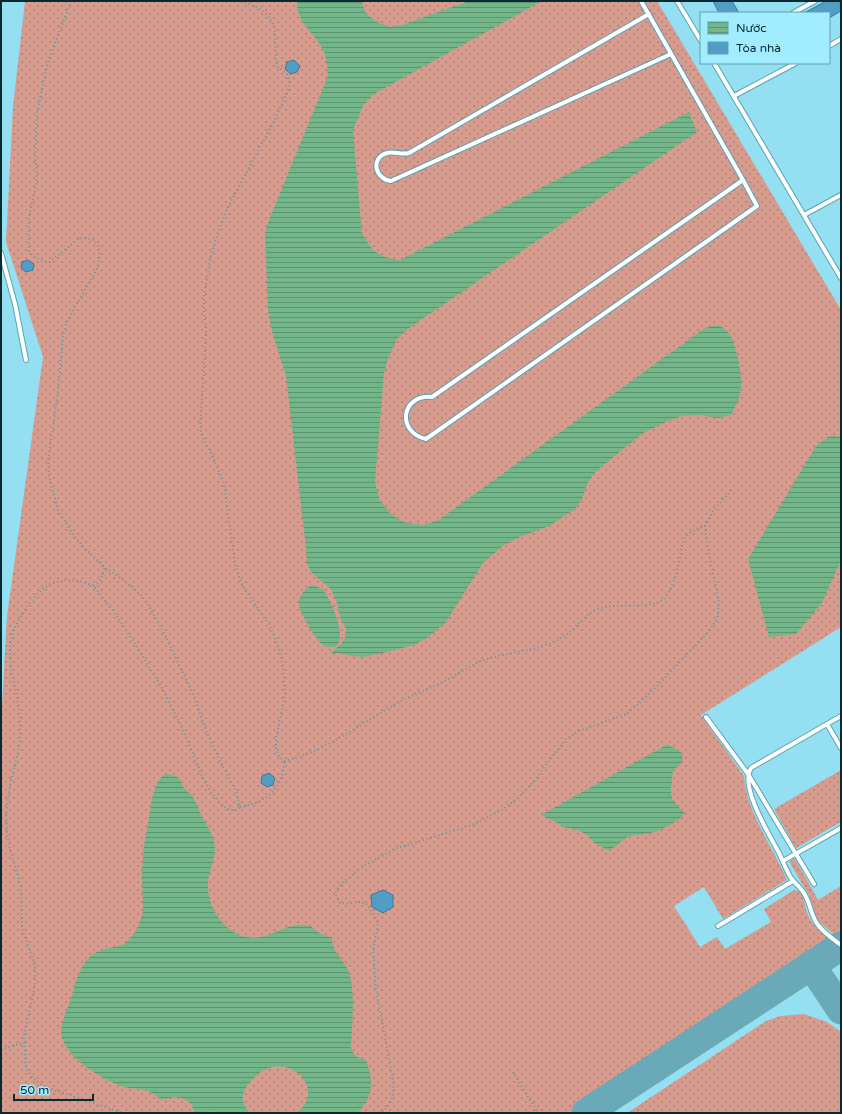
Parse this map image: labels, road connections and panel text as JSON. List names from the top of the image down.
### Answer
{
  "legend": ["Nước", "Tòa nhà"],
  "scale_bar": "50 m"
}
